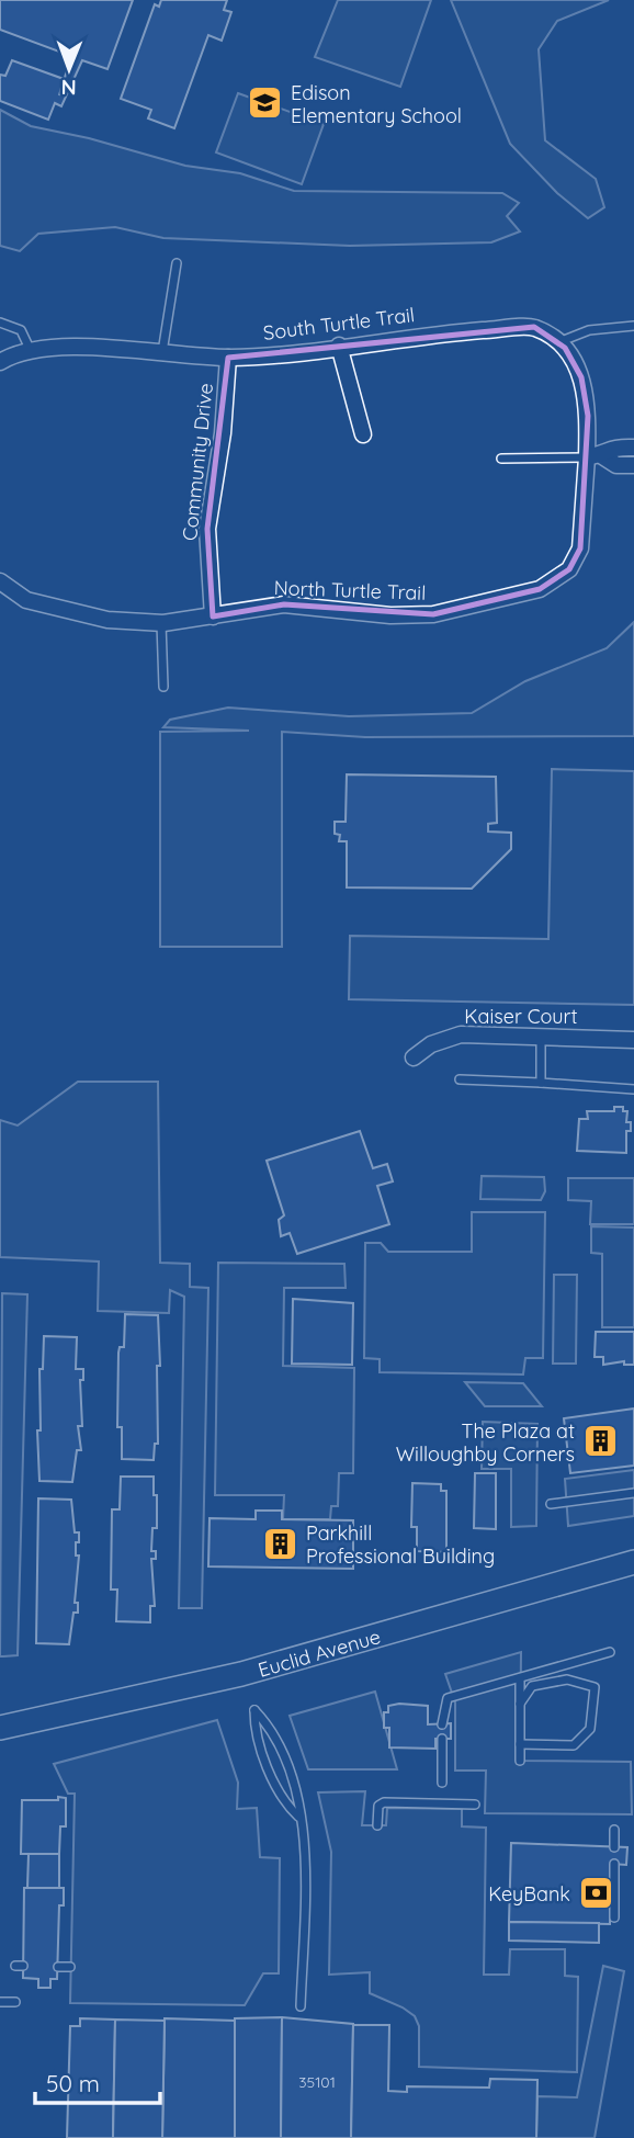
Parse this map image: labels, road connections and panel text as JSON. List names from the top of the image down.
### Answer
{
  "streets": {
    "main road": ["Euclid Avenue"],
    "street": [
      "South Turtle Trail",
      "Community Drive",
      "North Turtle Trail",
      "Kaiser Court"
    ]
  },
  "crossings": [
    ["South Turtle Trail", "Community Drive"],
    ["South Turtle Trail", "North Turtle Trail"],
    ["Community Drive", "North Turtle Trail"]
  ],
  "places": {
    "school or university": ["Edison Elementary School"],
    "building": ["The Plaza at Willoughby Corners", "Parkhill Professional Building"],
    "bank": ["KeyBank"]
  },
  "house_numbers": ["35101"],
  "scale_bar": "50 m",
  "north": "bottom"
}
